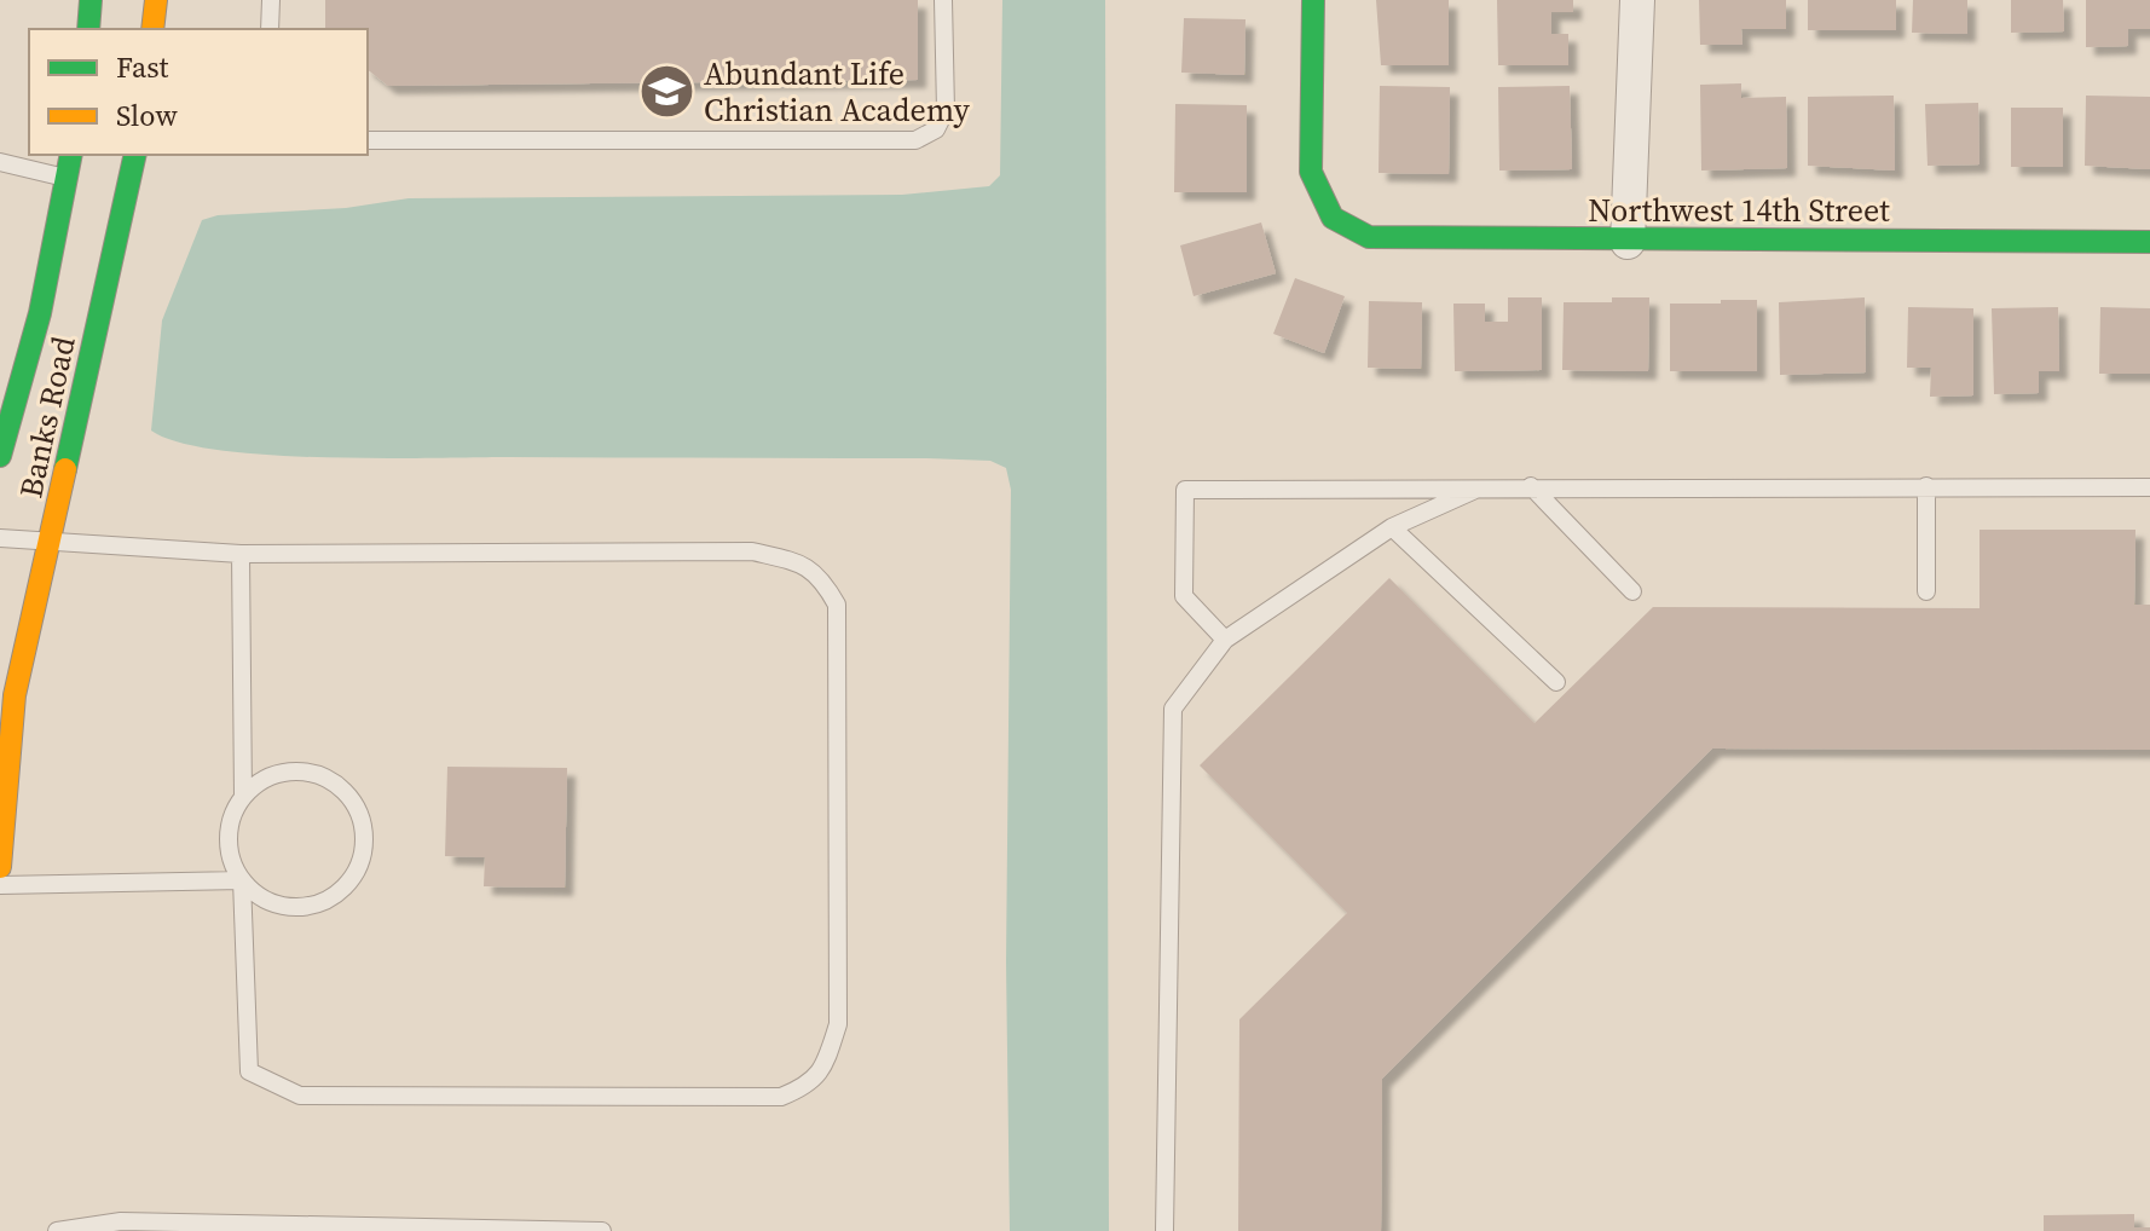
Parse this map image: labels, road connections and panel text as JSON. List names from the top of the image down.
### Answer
{
  "streets": {
    "street": ["Northwest 14th Street", "Banks Road"]
  },
  "places": {
    "school or university": ["Abundant Life Christian Academy"]
  },
  "legend": ["Fast", "Slow"]
}
